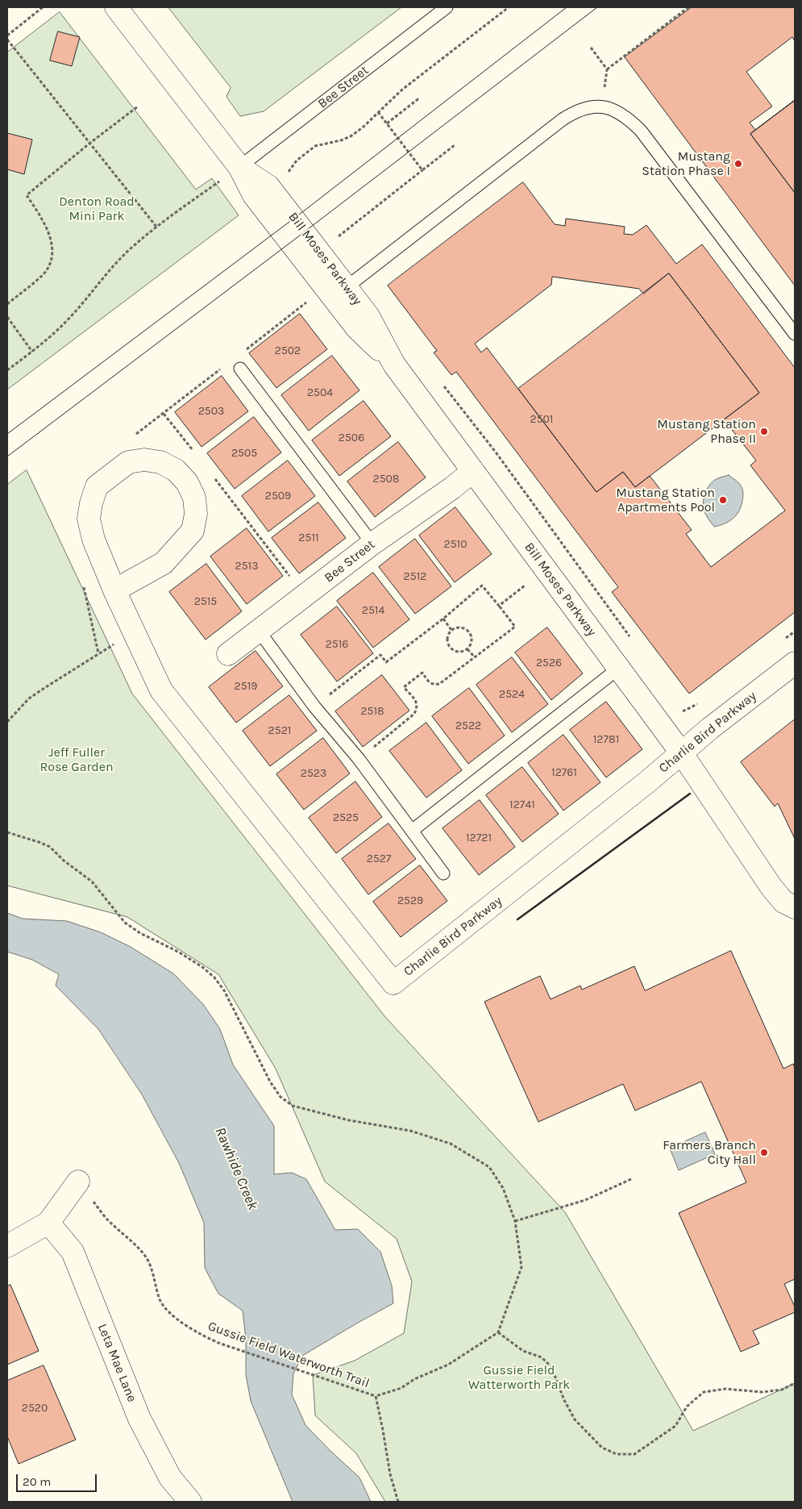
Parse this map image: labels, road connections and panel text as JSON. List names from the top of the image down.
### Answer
{
  "streets": {
    "street": [
      "Bee Street",
      "Bill Moses Parkway",
      "Charlie Bird Parkway",
      "Leta Mae Lane"
    ],
    "path": ["Gussie Field Waterworth Trail"]
  },
  "crossings": [
    ["Bee Street", "Bill Moses Parkway"],
    ["Bill Moses Parkway", "Charlie Bird Parkway"]
  ],
  "water": ["Rawhide Creek"],
  "parks": ["Denton Road Mini Park", "Jeff Fuller Rose Garden", "Gussie Field Watterworth Park"],
  "places": [
    "Mustang Station Phase I",
    "Mustang Station Phase II",
    "Mustang Station Apartments Pool",
    "Farmers Branch City Hall"
  ],
  "house_numbers": [
    "2502",
    "2504",
    "2503",
    "2501",
    "2506",
    "2505",
    "2508",
    "2509",
    "2511",
    "2510",
    "2513",
    "2512",
    "2515",
    "2514",
    "2516",
    "2526",
    "2519",
    "2524",
    "2518",
    "2522",
    "2521",
    "12781",
    "12761",
    "2523",
    "12741",
    "2525",
    "12721",
    "2527",
    "2529",
    "2520"
  ],
  "scale_bar": "20 m"
}
